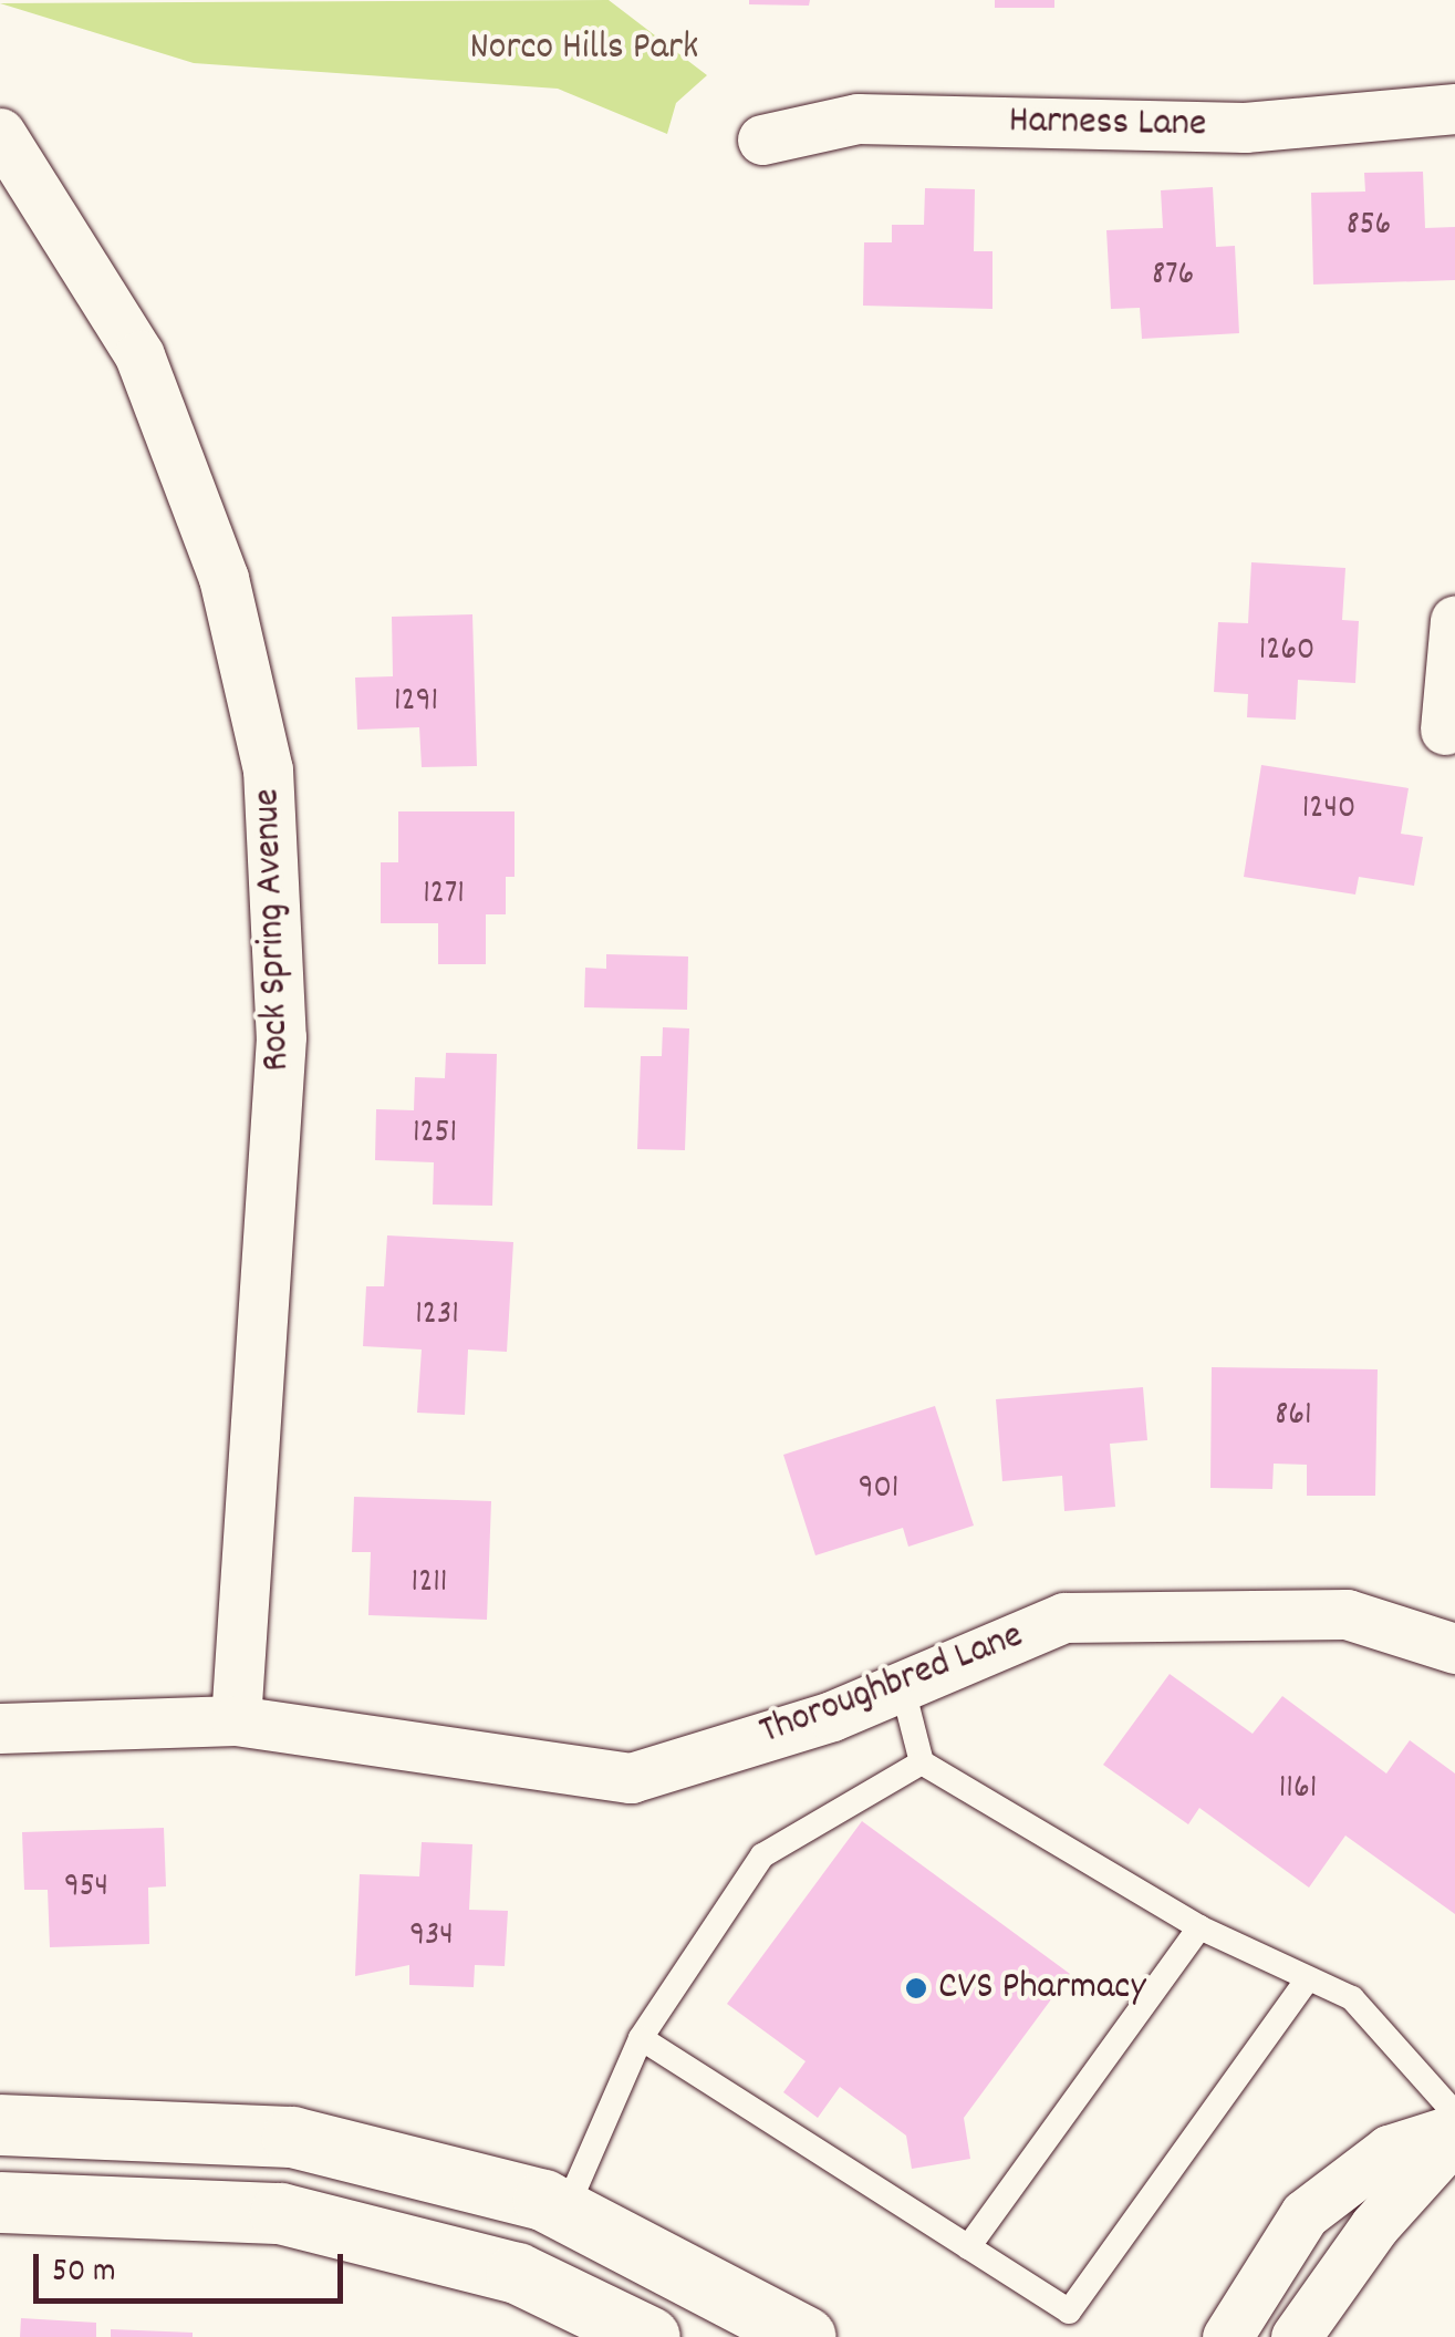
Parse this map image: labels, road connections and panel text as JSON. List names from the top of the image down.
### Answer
{
  "streets": {
    "street": ["Harness Lane", "Rock Spring Avenue", "Thoroughbred Lane"]
  },
  "crossings": [
    ["Rock Spring Avenue", "Thoroughbred Lane"]
  ],
  "parks": ["Norco Hills Park"],
  "places": ["CVS Pharmacy"],
  "house_numbers": [
    "856",
    "876",
    "1260",
    "1291",
    "1240",
    "1271",
    "1251",
    "1231",
    "861",
    "901",
    "1211",
    "1161",
    "954",
    "934"
  ],
  "scale_bar": "50 m"
}
